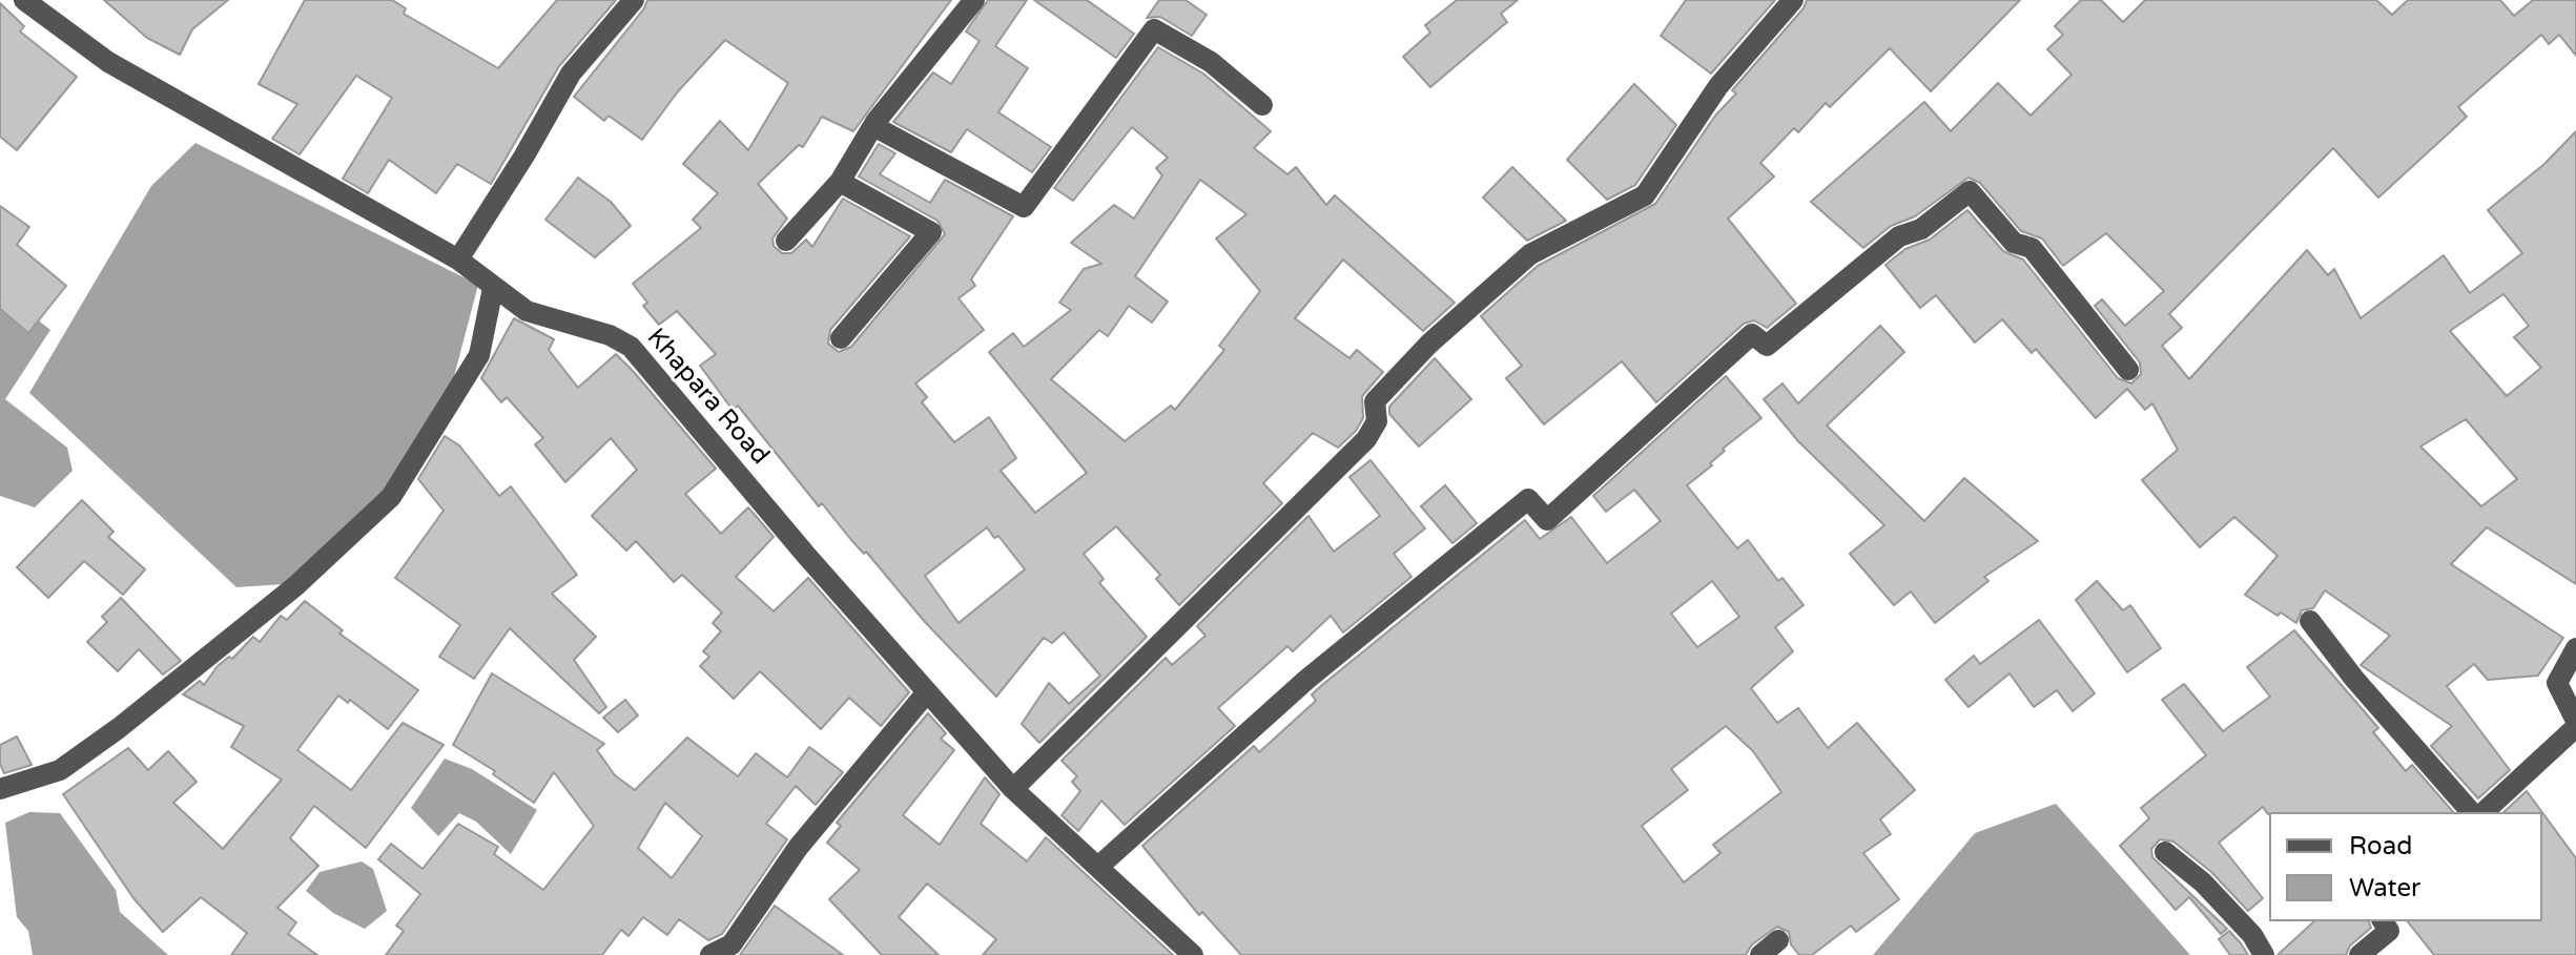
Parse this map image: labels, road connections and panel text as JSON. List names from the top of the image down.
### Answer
{
  "streets": {
    "street": ["Khapara Road"]
  },
  "legend": ["Road", "Water"]
}
